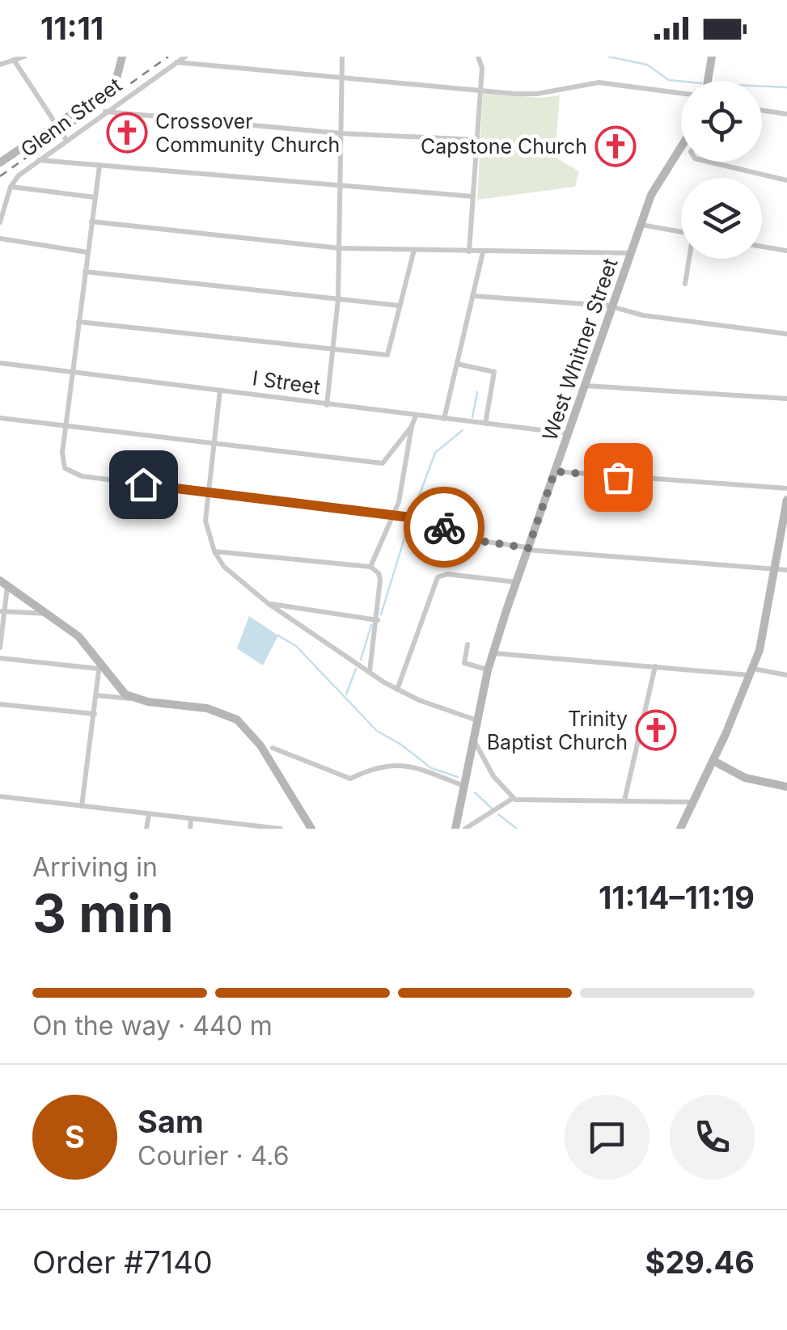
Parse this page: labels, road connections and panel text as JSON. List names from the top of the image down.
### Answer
{
  "streets": {
    "street": ["Glenn Street", "West Whitner Street", "I Street"]
  },
  "crossings": [
    ["West Whitner Street", "I Street"]
  ],
  "places": {
    "church": ["Crossover Community Church", "Capstone Church", "Trinity Baptist Church"]
  },
  "page": {
    "status": "11:11",
    "heading": ["3 min", "Arriving in", "11:14–11:19"],
    "panel": [
      "Sam",
      "Courier · 4.6",
      "Order #7140",
      "$29.46"
    ],
    "bar": "On the way · 440 m",
    "round": "S"
  }
}
